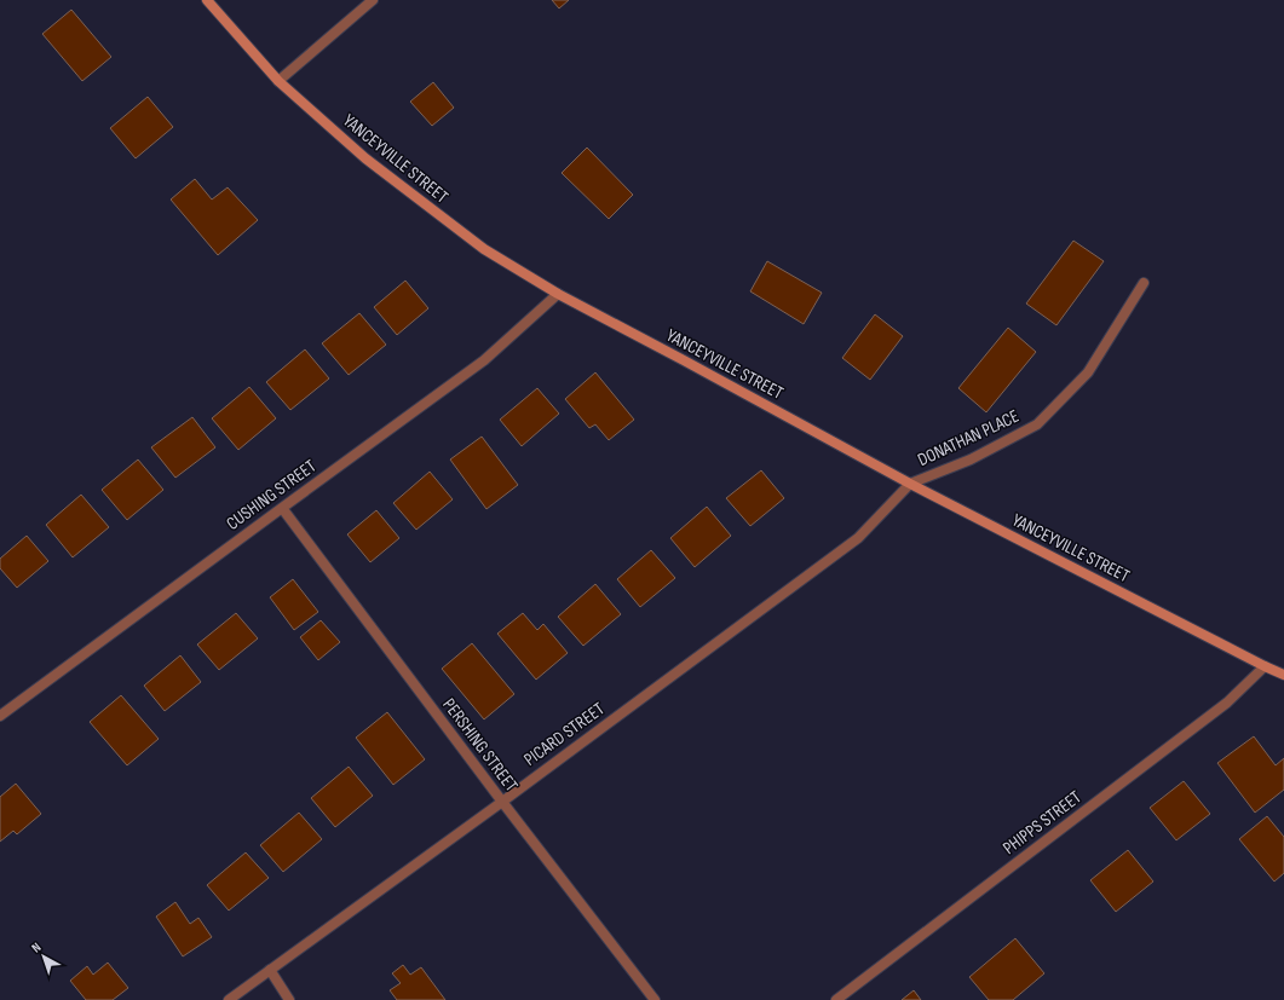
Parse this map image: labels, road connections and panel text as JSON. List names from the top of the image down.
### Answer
{
  "streets": {
    "main road": ["YANCEYVILLE STREET"],
    "street": [
      "DONATHAN PLACE",
      "CUSHING STREET",
      "PICARD STREET",
      "PERSHING STREET",
      "PHIPPS STREET"
    ]
  },
  "crossings": [
    ["YANCEYVILLE STREET", "DONATHAN PLACE"],
    ["YANCEYVILLE STREET", "CUSHING STREET"],
    ["YANCEYVILLE STREET", "PICARD STREET"],
    ["YANCEYVILLE STREET", "PHIPPS STREET"],
    ["DONATHAN PLACE", "PICARD STREET"],
    ["CUSHING STREET", "PERSHING STREET"],
    ["PICARD STREET", "PERSHING STREET"]
  ],
  "north": "top left"
}
